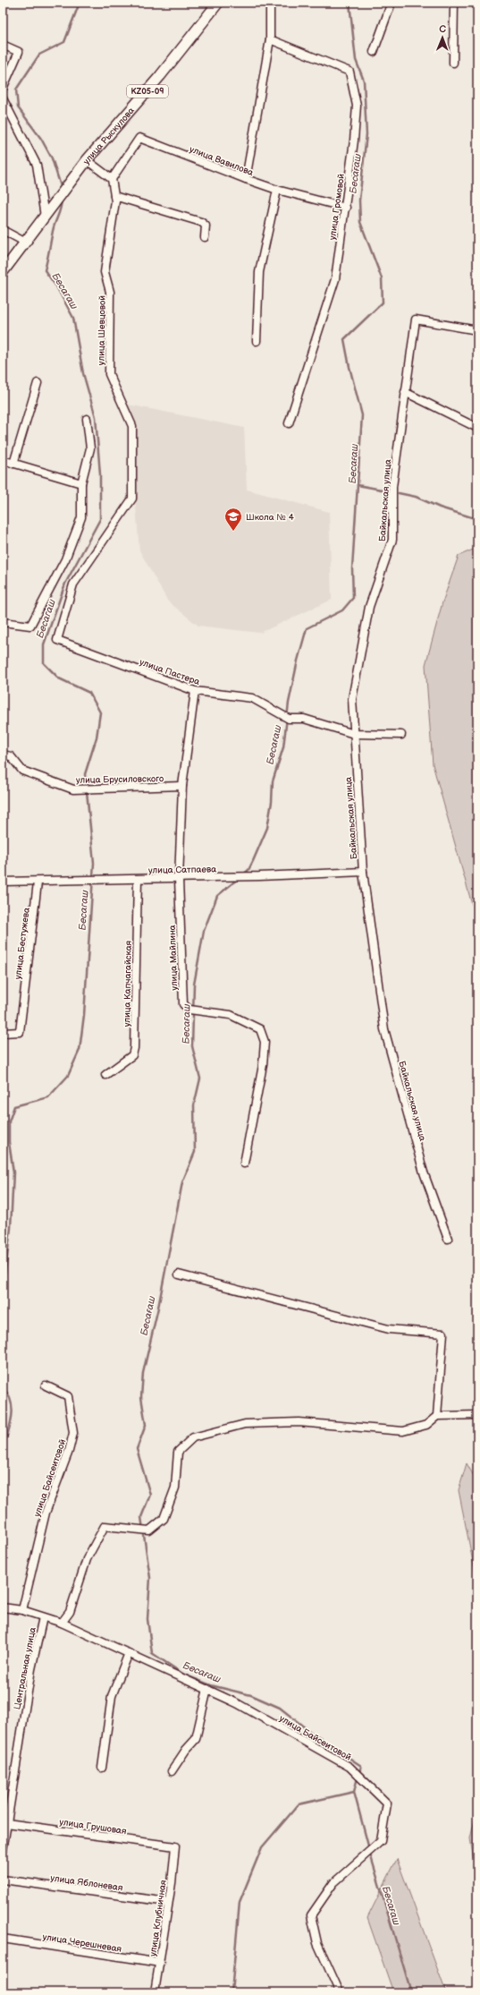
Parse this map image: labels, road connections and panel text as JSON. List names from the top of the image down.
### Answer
{
  "streets": {
    "main road": ["KZ05-09", "улица Рыскулова"],
    "street": [
      "улица Вавилова",
      "улица Громовой",
      "улица Шевцовой",
      "Байкальская улица",
      "улица Пастера",
      "улица Брусиловского",
      "улица Сатпаева",
      "улица Бестужева",
      "улица Майлина",
      "улица Капчагайская",
      "улица Байсеитовой",
      "Центральная улица",
      "улица Грушовая",
      "улица Яблоневая",
      "улица Клубничная",
      "улица Черешневая"
    ]
  },
  "crossings": [
    ["улица Вавилова", "улица Громовой"],
    ["улица Вавилова", "улица Шевцовой"],
    ["улица Шевцовой", "улица Пастера"],
    ["Байкальская улица", "улица Пастера"],
    ["Байкальская улица", "улица Сатпаева"],
    ["улица Пастера", "улица Майлина"],
    ["улица Брусиловского", "улица Майлина"],
    ["улица Сатпаева", "улица Бестужева"],
    ["улица Сатпаева", "улица Майлина"],
    ["улица Сатпаева", "улица Капчагайская"],
    ["улица Байсеитовой", "Центральная улица"],
    ["Центральная улица", "улица Грушовая"],
    ["улица Грушовая", "улица Клубничная"],
    ["улица Яблоневая", "улица Клубничная"],
    ["улица Клубничная", "улица Черешневая"]
  ],
  "water": ["Бесағаш", "Бесагаш"],
  "places": {
    "school or university": ["Школа № 4"]
  },
  "north": "top"
}
